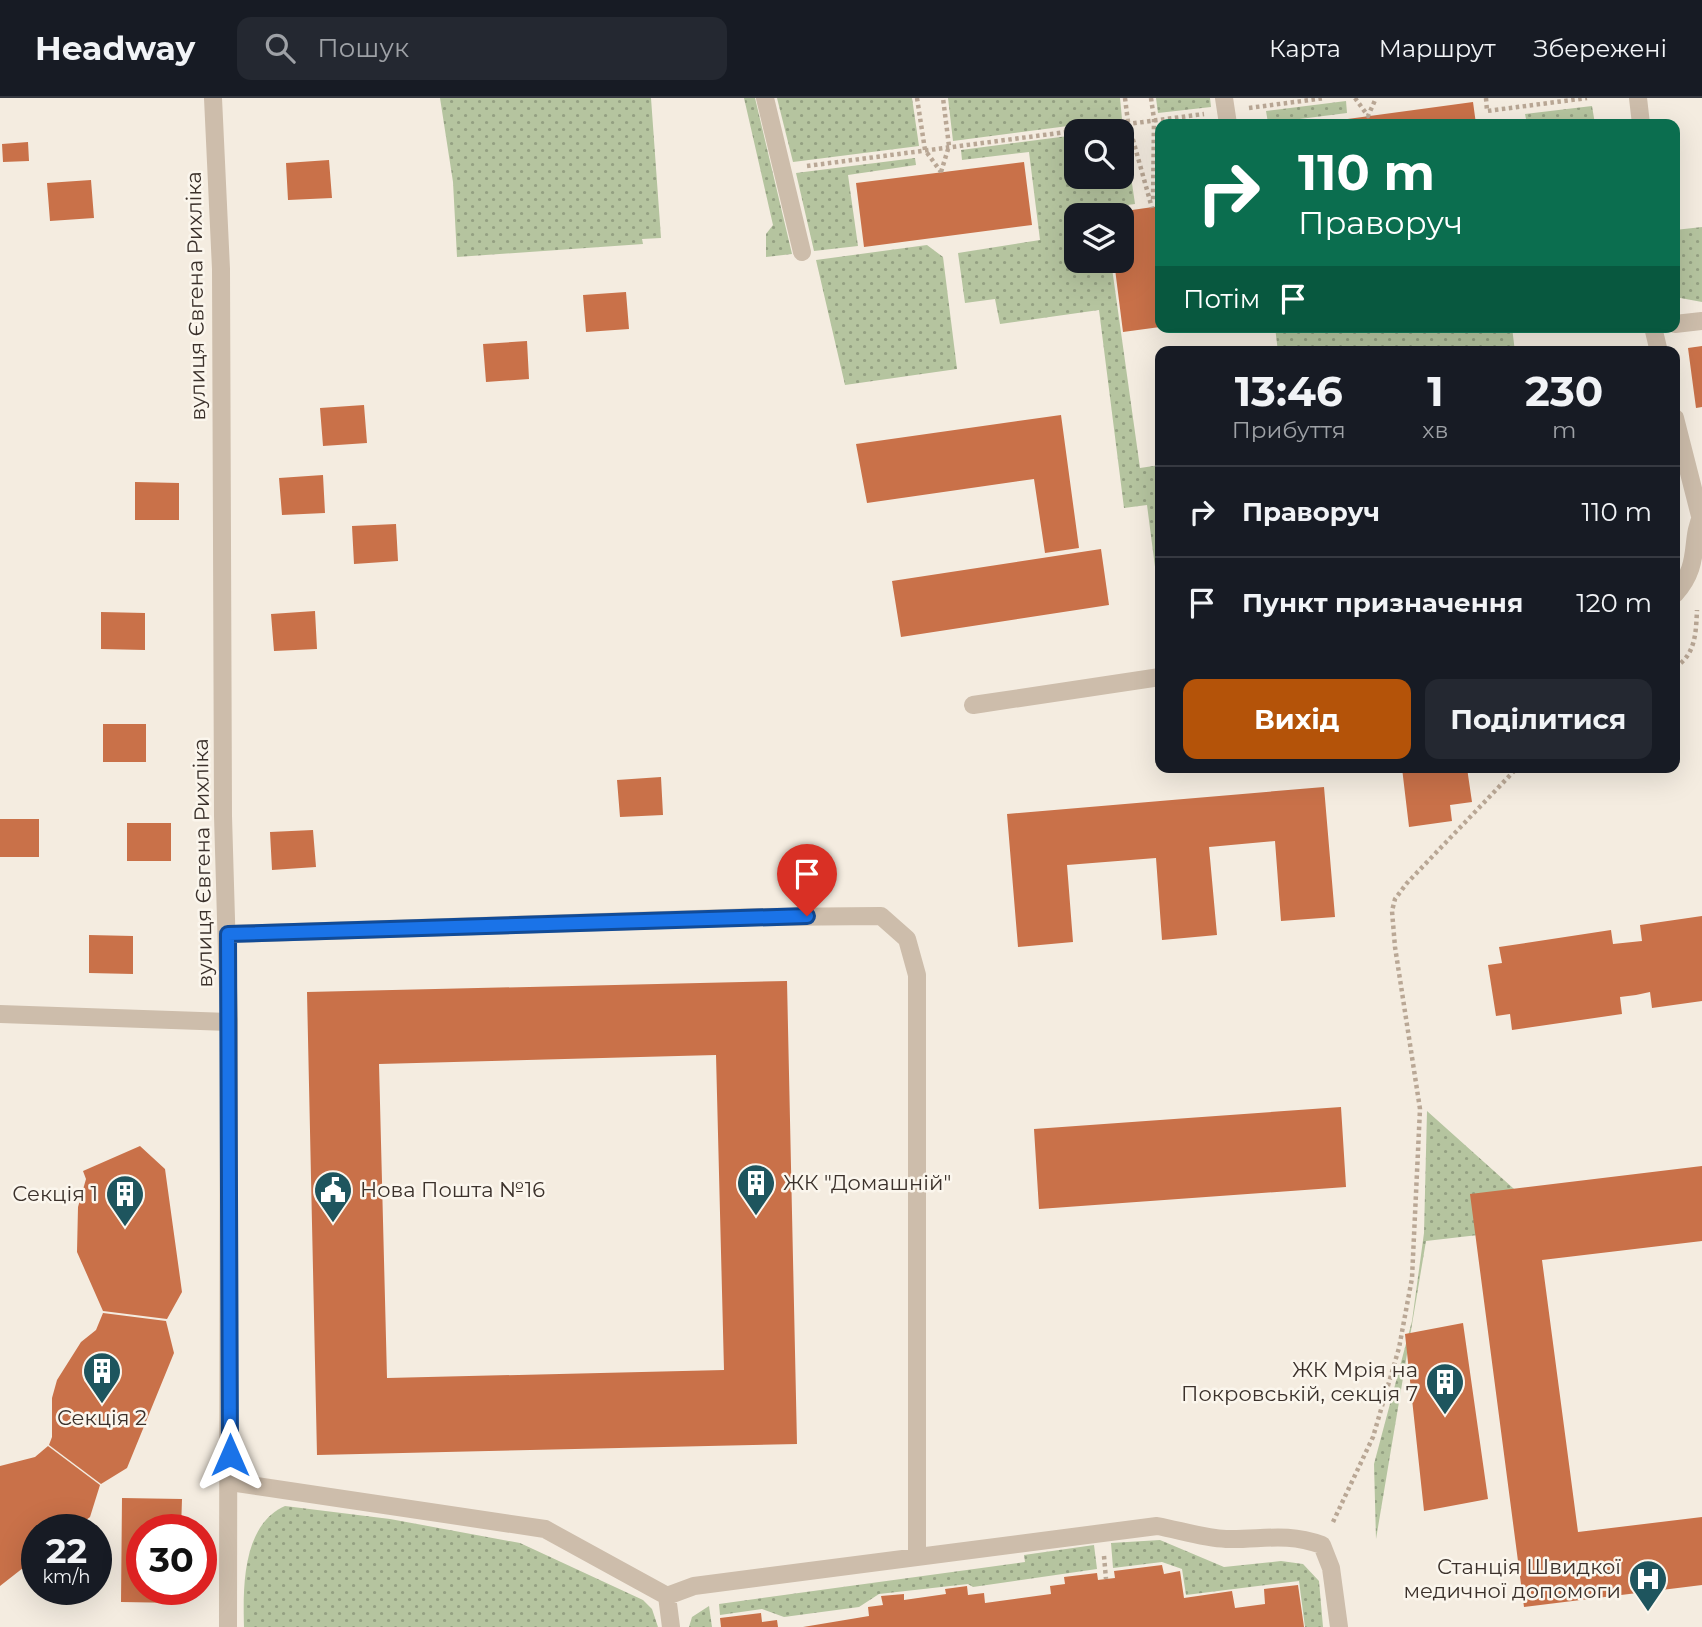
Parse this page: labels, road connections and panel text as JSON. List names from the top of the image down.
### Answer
{
  "streets": {
    "street": ["вулиця Євгена Рихліка"]
  },
  "places": {
    "building": [
      "ЖК \"Домашній\"",
      "Секція 1",
      "Секція 2",
      "ЖК Мрія на Покровській, секція 7"
    ],
    "public building": ["Нова Пошта №16"],
    "hospital": ["Станція Швидкої медичної допомоги"]
  },
  "page": {
    "header": "Headway",
    "search": "Пошук",
    "nav": ["Карта", "Маршрут", "Збережені"],
    "turn": ["110 m", "Праворуч"],
    "then": "Потім",
    "eta": [
      "13:46",
      "Прибуття",
      "1",
      "хв",
      "230",
      "m"
    ],
    "list": [
      {
        "name": "Праворуч",
        "value": "110 m"
      },
      {
        "name": "Пункт призначення",
        "value": "120 m"
      }
    ],
    "buttons": ["Вихід", "Поділитися"],
    "speed": "22 km/h",
    "limit": "30"
  }
}
